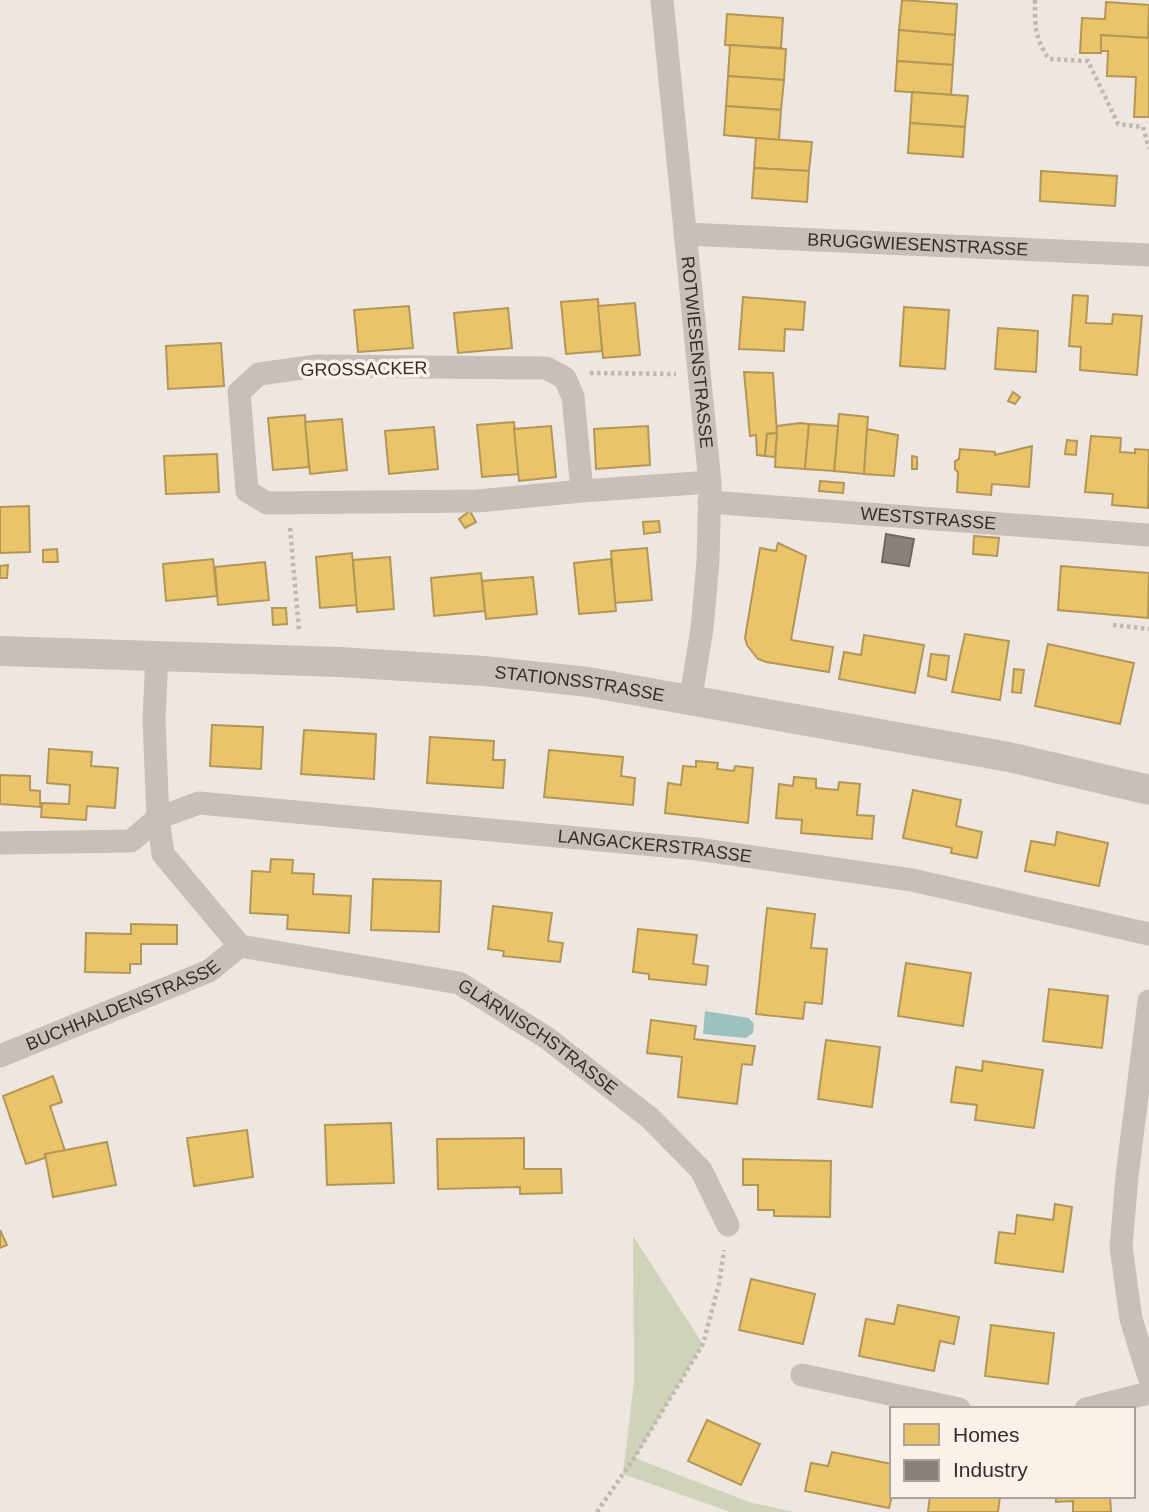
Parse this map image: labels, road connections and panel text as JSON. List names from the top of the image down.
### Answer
{
  "streets": {
    "street": [
      "BRUGGWIESENSTRASSE",
      "ROTWIESENSTRASSE",
      "GROSSACKER",
      "WESTSTRASSE",
      "STATIONSSTRASSE",
      "LANGACKERSTRASSE",
      "BUCHHALDENSTRASSE",
      "GLÄRNISCHSTRASSE"
    ]
  },
  "crossings": [
    ["BRUGGWIESENSTRASSE", "ROTWIESENSTRASSE"],
    ["ROTWIESENSTRASSE", "GROSSACKER"],
    ["ROTWIESENSTRASSE", "WESTSTRASSE"],
    ["ROTWIESENSTRASSE", "STATIONSSTRASSE"],
    ["GROSSACKER", "WESTSTRASSE"],
    ["BUCHHALDENSTRASSE", "GLÄRNISCHSTRASSE"]
  ],
  "legend": ["Homes", "Industry"]
}
